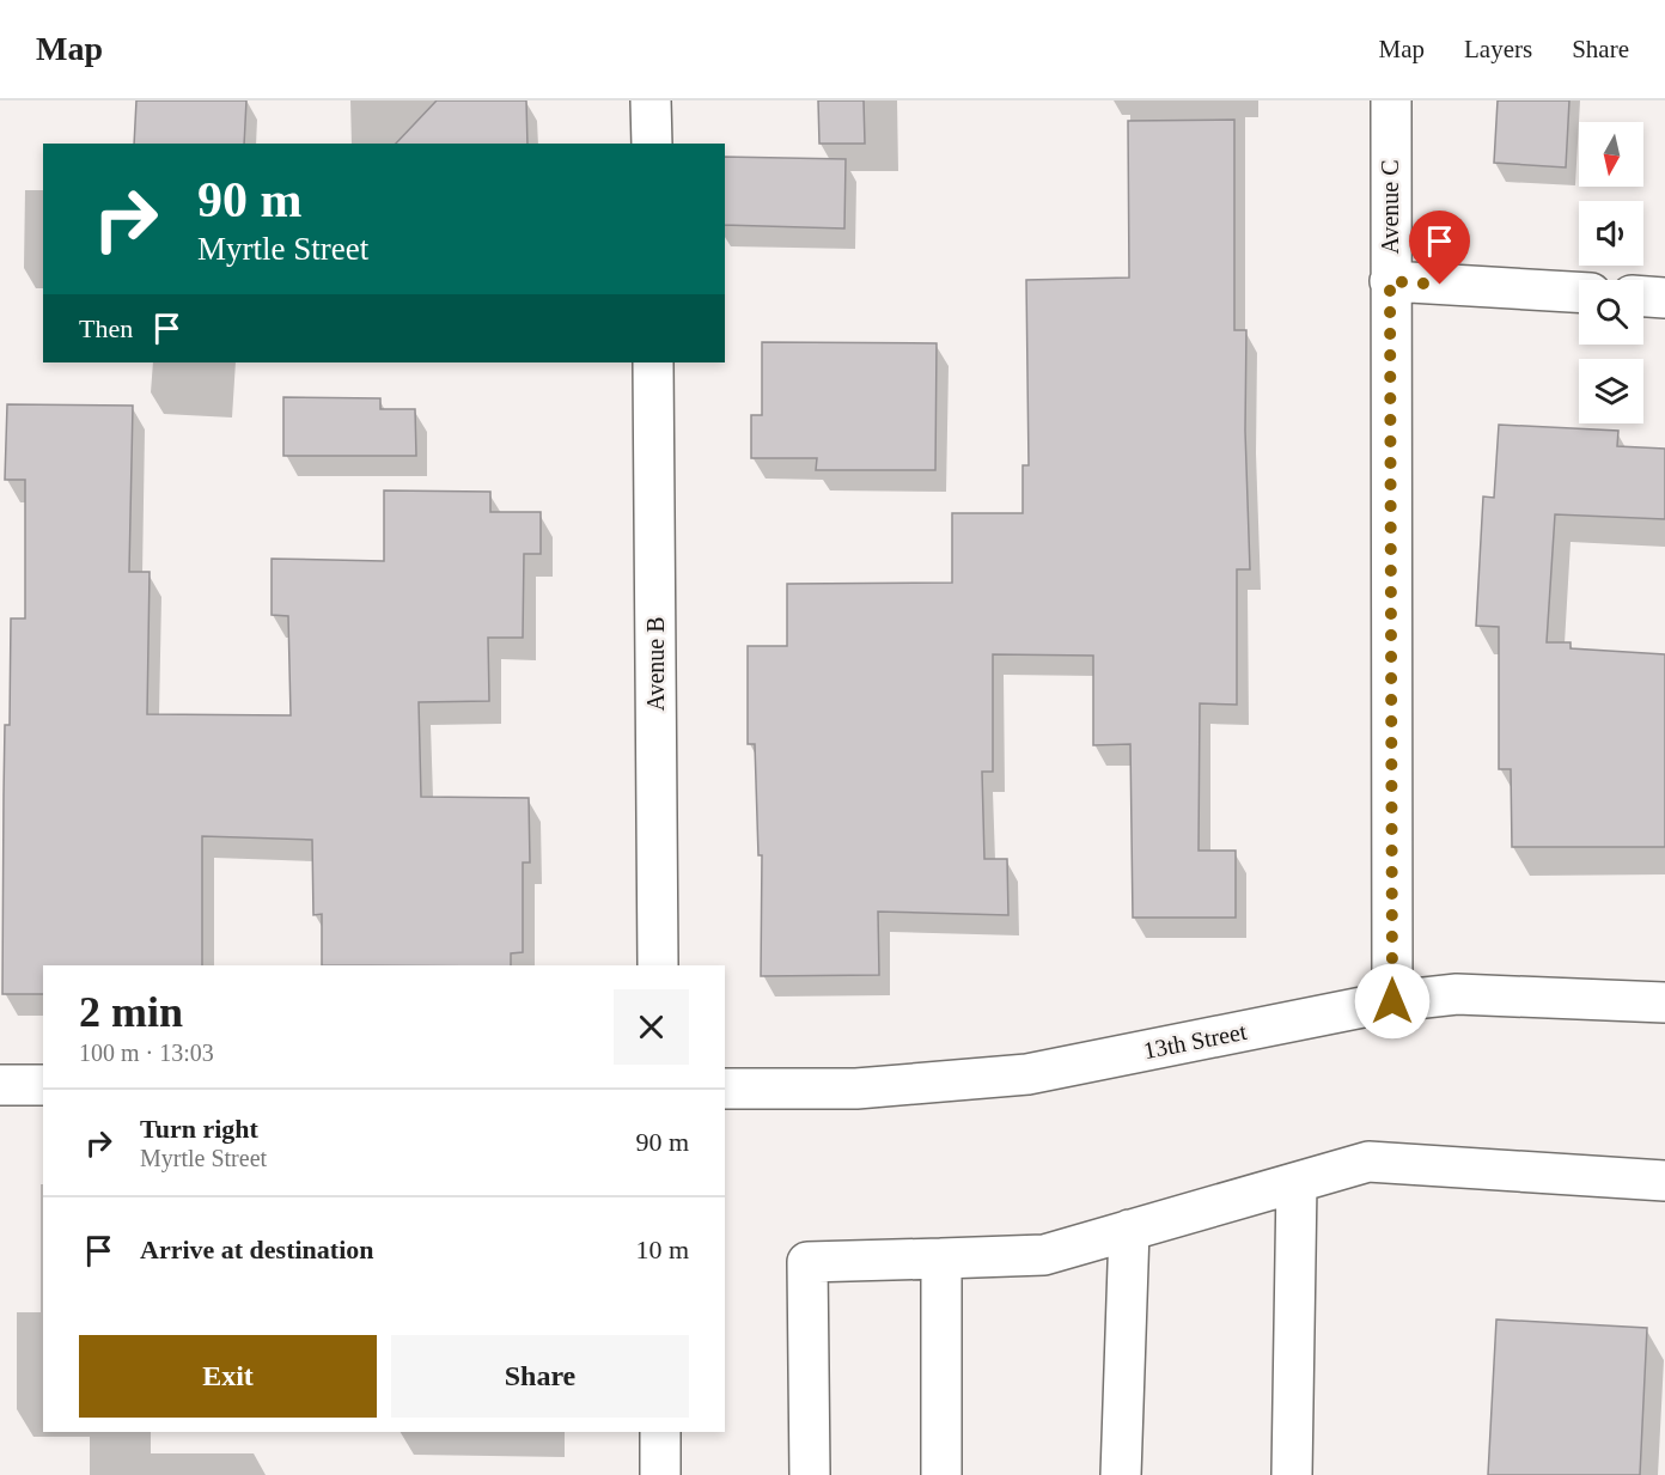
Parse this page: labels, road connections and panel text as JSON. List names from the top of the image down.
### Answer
{
  "streets": {
    "street": ["Avenue C", "Avenue B", "13th Street"]
  },
  "crossings": [
    ["Avenue C", "13th Street"]
  ],
  "north": "bottom",
  "page": {
    "header": "Map",
    "nav": ["Map", "Layers", "Share"],
    "turn": ["90 m", "Myrtle Street"],
    "then": "Then",
    "heading": ["2 min", "100 m · 13:03"],
    "list": [
      {
        "name": "Turn right",
        "note": "Myrtle Street",
        "value": "90 m"
      },
      {
        "name": "Arrive at destination",
        "value": "10 m"
      }
    ],
    "buttons": ["Exit", "Share"]
  }
}
